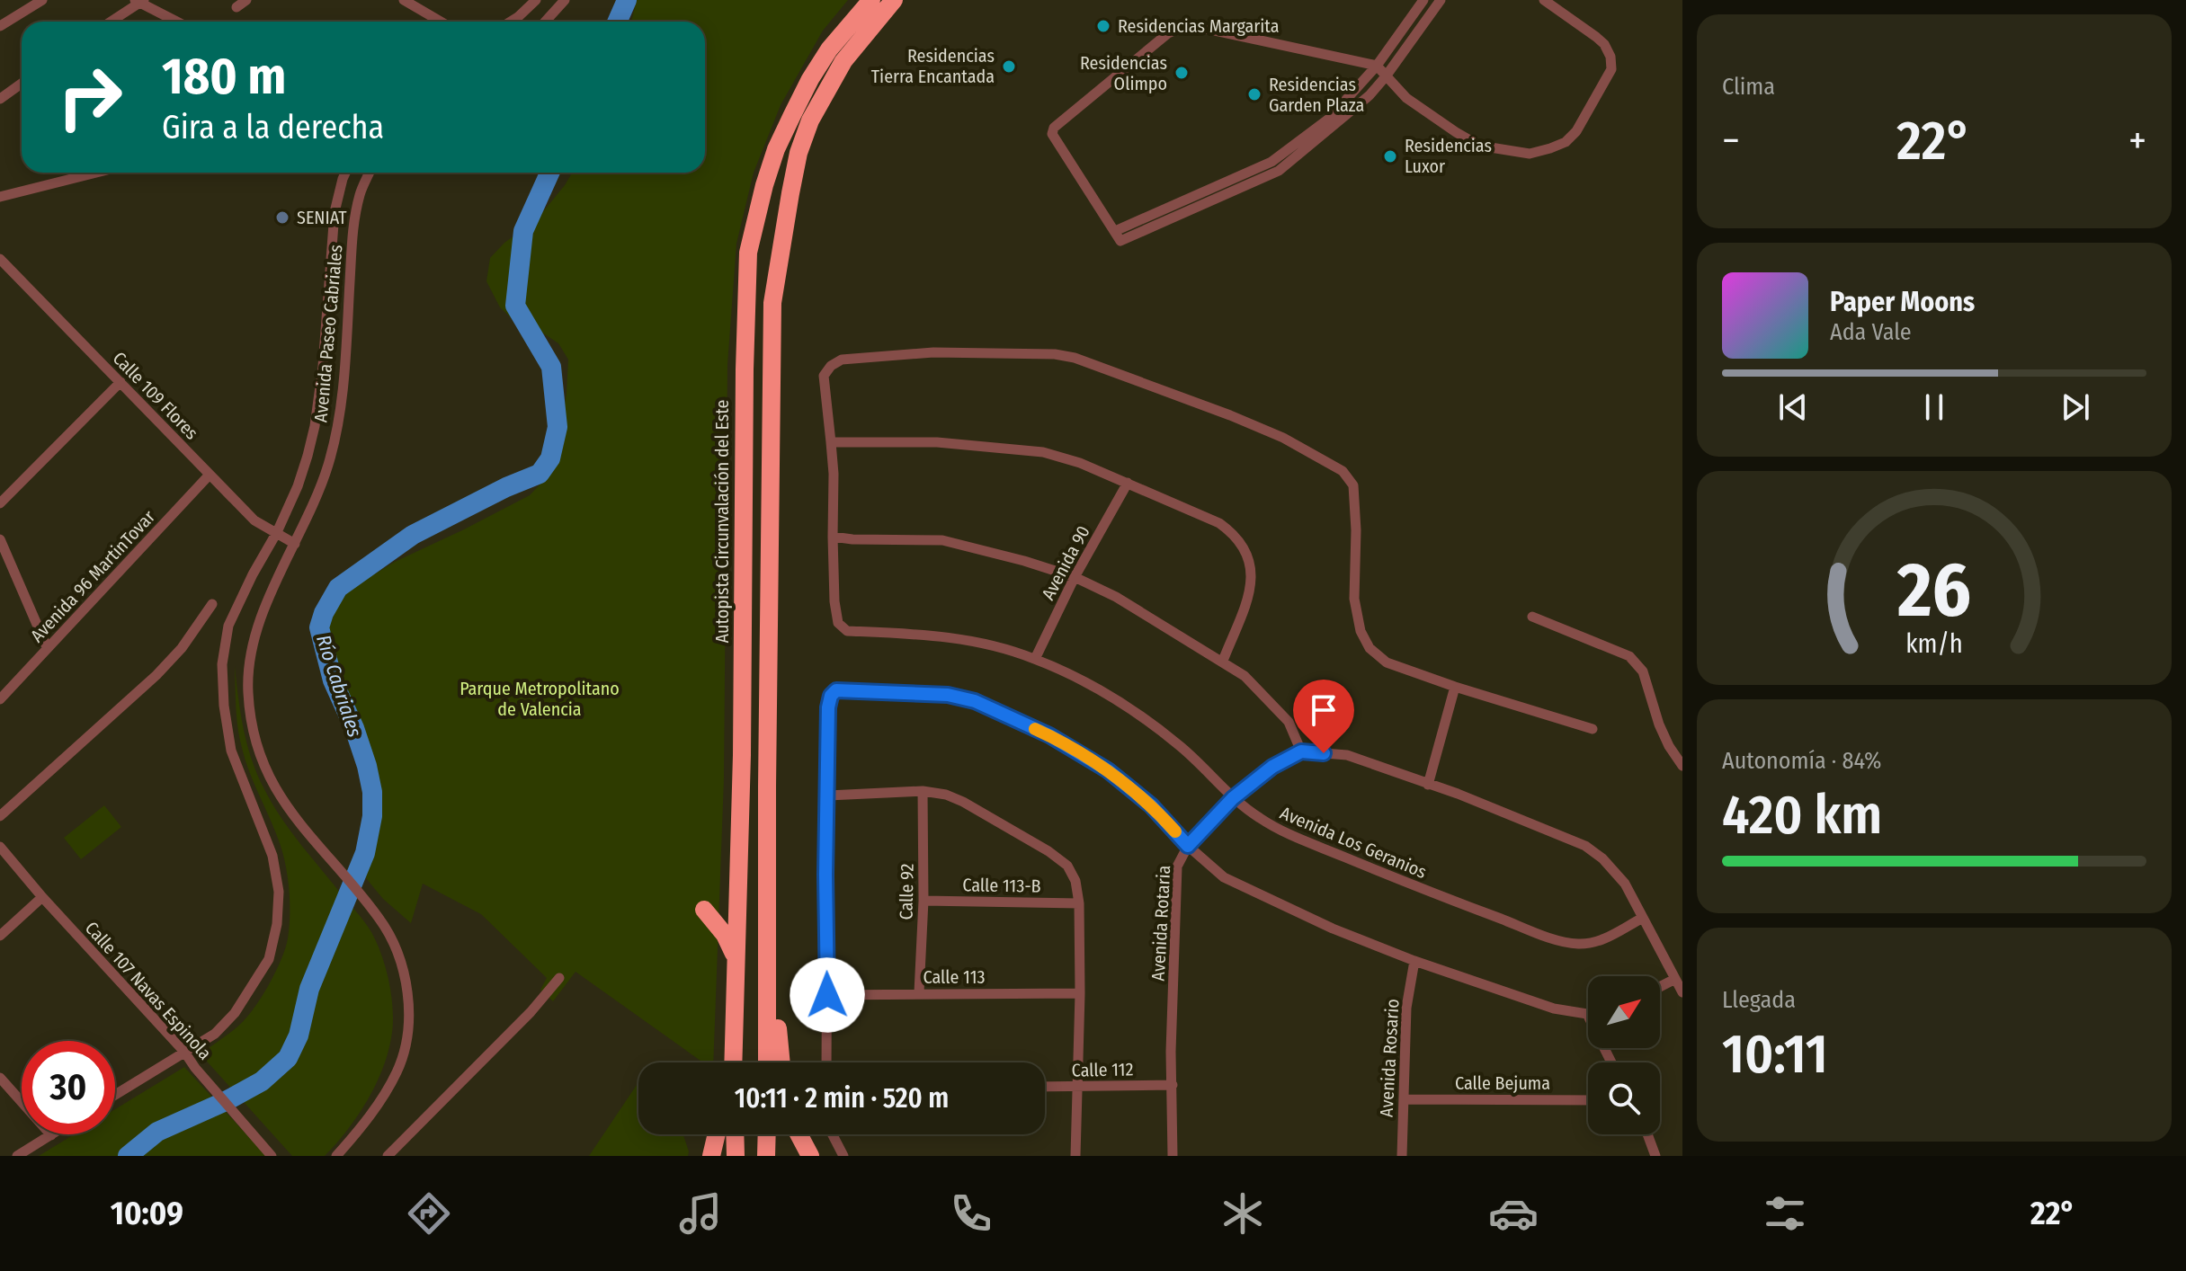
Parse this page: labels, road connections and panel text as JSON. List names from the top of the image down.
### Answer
{
  "streets": {
    "highway": ["Autopista Circunvalación del Este"],
    "street": [
      "Avenida Paseo Cabriales",
      "Calle 109 Flores",
      "Avenida 90",
      "Avenida 96 MartinTovar",
      "Avenida Los Geranios",
      "Calle 113-B",
      "Calle 92",
      "Avenida Rotaria",
      "Calle 113",
      "Calle 107 Navas Espinola",
      "Avenida Rosario",
      "Calle 112",
      "Calle Bejuma"
    ]
  },
  "crossings": [
    ["Avenida Paseo Cabriales", "Calle 109 Flores"],
    ["Avenida Paseo Cabriales", "Calle 107 Navas Espinola"],
    ["Calle 109 Flores", "Avenida 96 MartinTovar"],
    ["Avenida 90", "Avenida Los Geranios"],
    ["Avenida Los Geranios", "Avenida Rotaria"],
    ["Calle 113-B", "Calle 92"],
    ["Calle 92", "Calle 113"],
    ["Avenida Rotaria", "Calle 112"],
    ["Avenida Rosario", "Calle Bejuma"]
  ],
  "water": ["Río Cabriales"],
  "parks": ["Parque Metropolitano de Valencia"],
  "places": [
    "Residencias Margarita",
    "Residencias Tierra Encantada",
    "Residencias Olimpo",
    "Residencias Garden Plaza",
    "Residencias Luxor",
    "SENIAT"
  ],
  "north": "top right",
  "page": {
    "tile": [
      "Clima",
      ["Autonomía · 84%", "420 km"],
      ["Llegada", "10:11"]
    ],
    "turn": ["180 m", "Gira a la derecha"],
    "heat": ["−", "22°", "+"],
    "song": ["Paper Moons", "Ada Vale"],
    "limit": "30",
    "trip": "10:11 · 2 min · 520 m",
    "tabs": ["10:09", "22°"],
    "gauge": ["26", "km/h"]
  }
}
